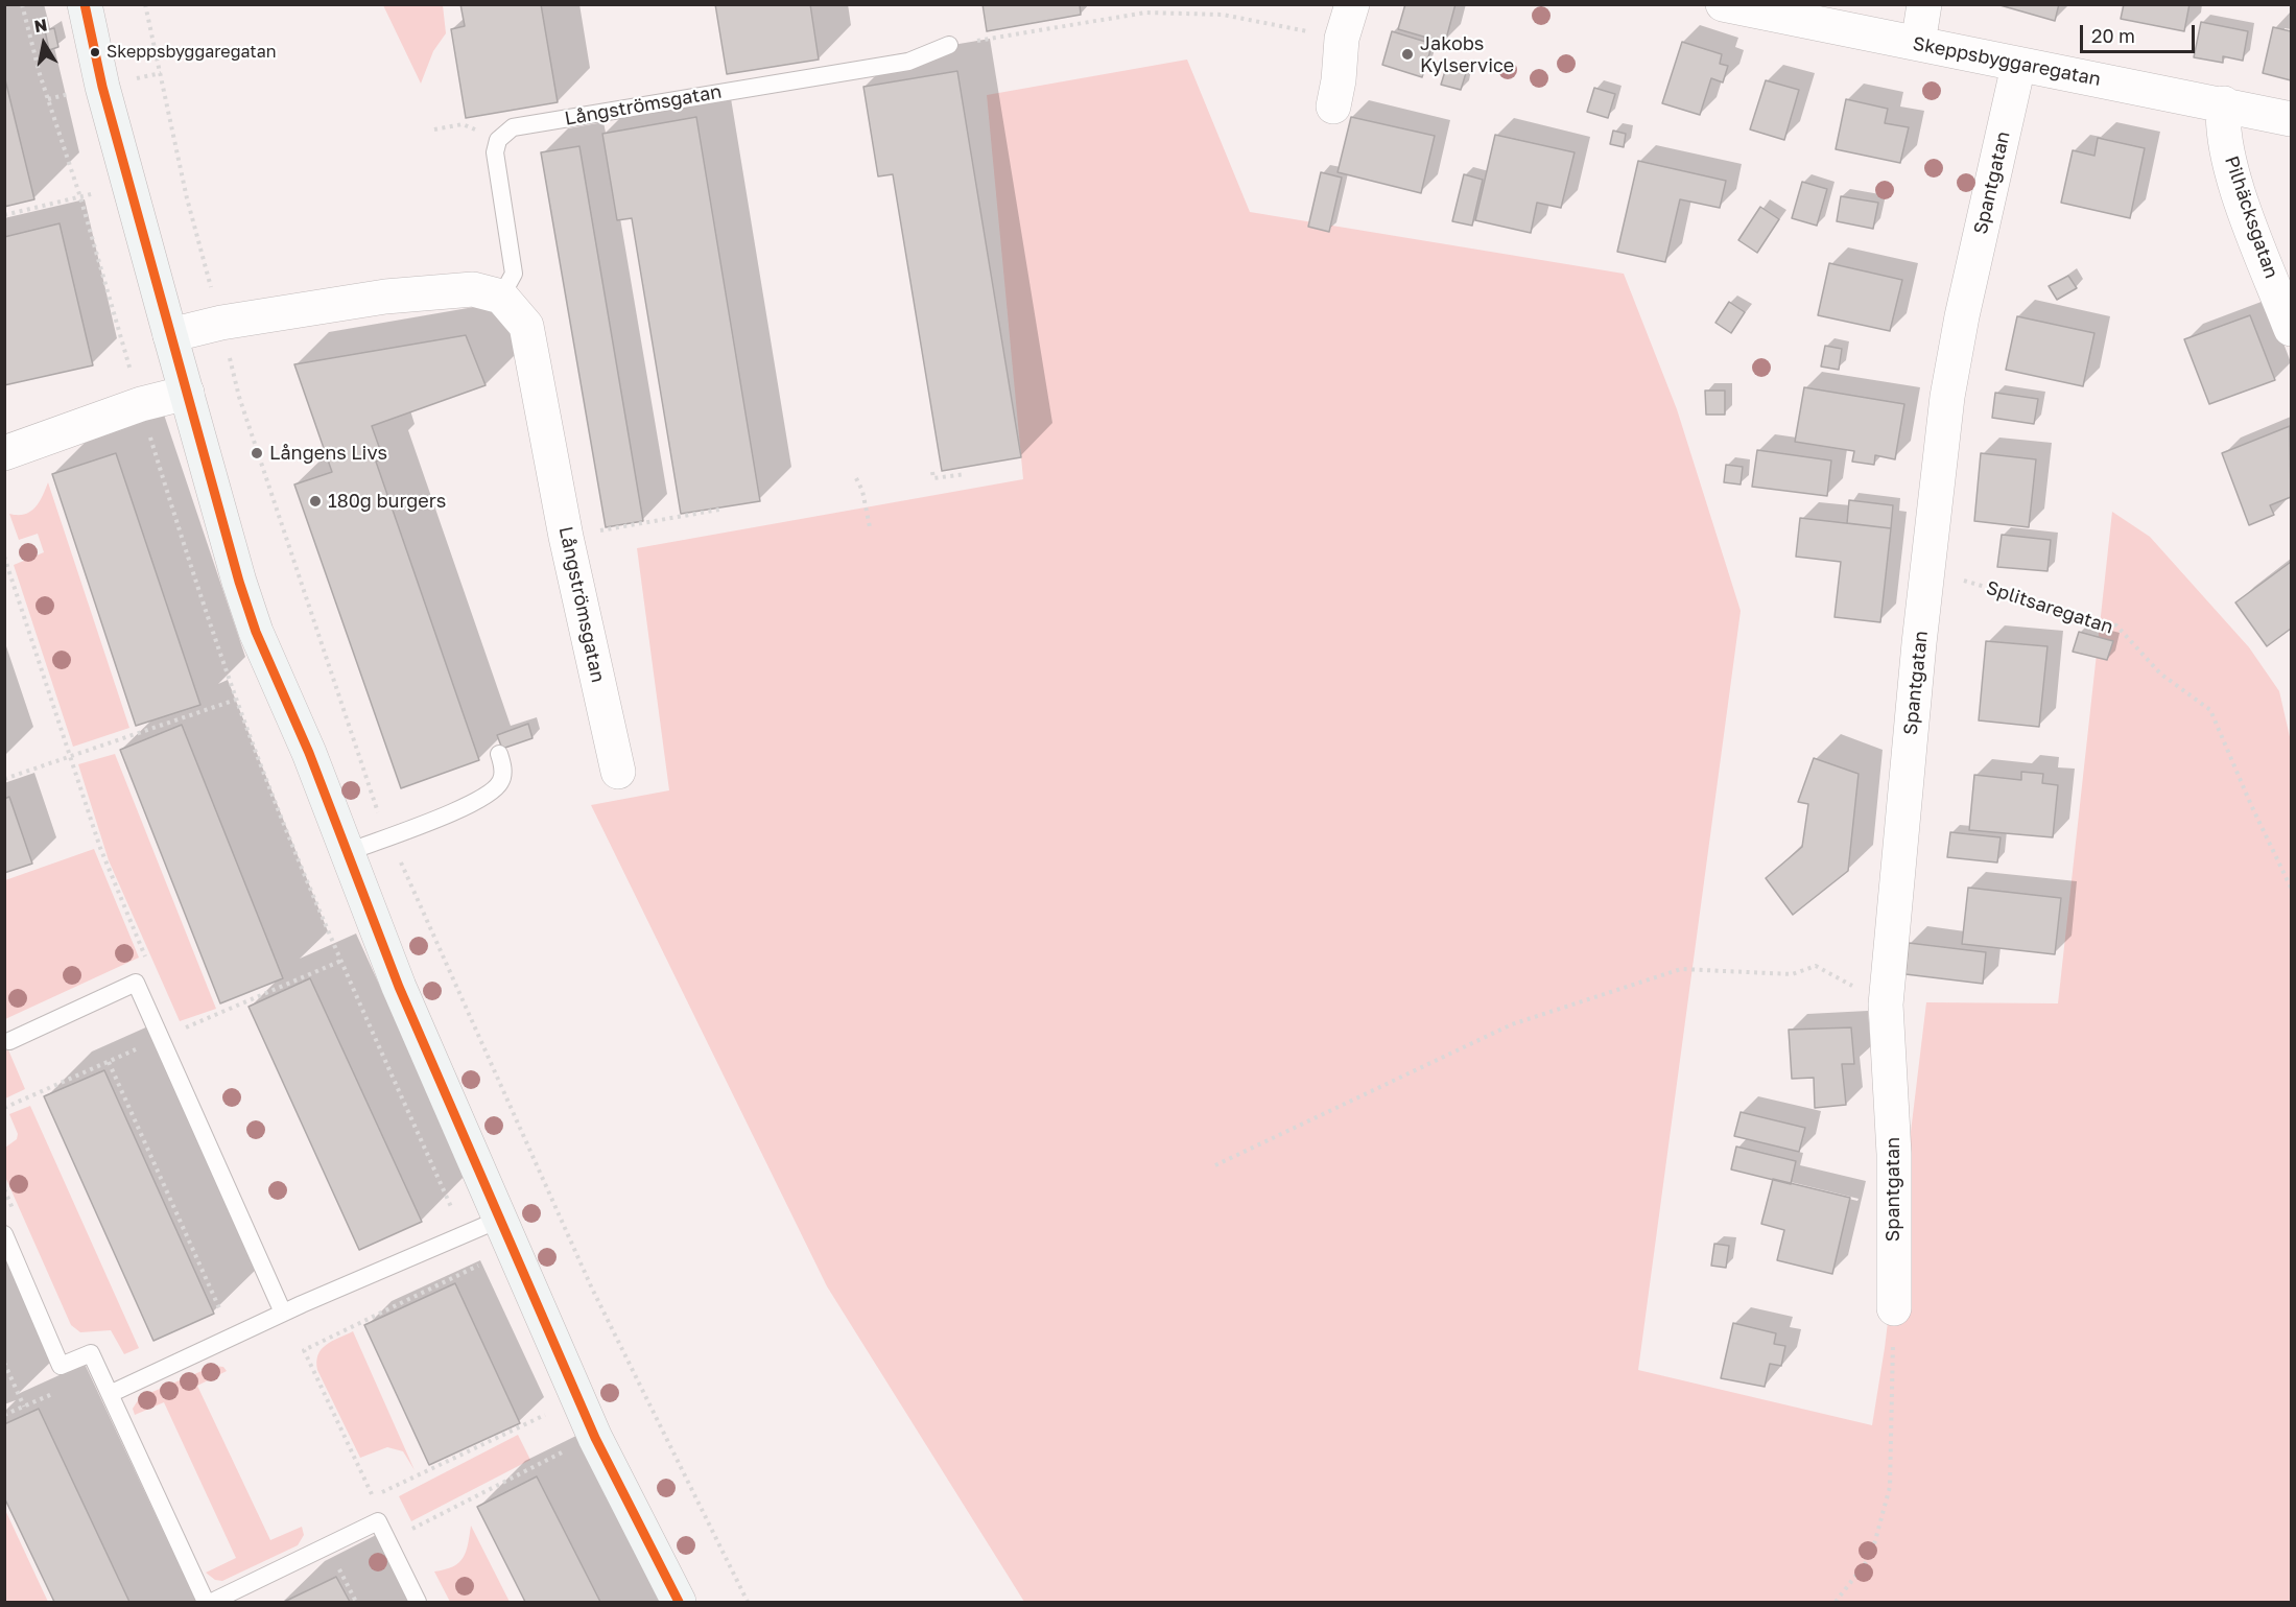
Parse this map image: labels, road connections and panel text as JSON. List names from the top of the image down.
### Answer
{
  "streets": {
    "street": [
      "Skeppsbyggaregatan",
      "Långströmsgatan",
      "Spantgatan",
      "Pilhäcksgatan"
    ],
    "path": ["Splitsaregatan"]
  },
  "crossings": [
    ["Skeppsbyggaregatan", "Spantgatan"],
    ["Skeppsbyggaregatan", "Pilhäcksgatan"],
    ["Spantgatan", "Splitsaregatan"]
  ],
  "places": [
    "Skeppsbyggaregatan",
    "Jakobs Kylservice",
    "Långens Livs",
    "180g burgers"
  ],
  "scale_bar": "20 m",
  "north": "top"
}
